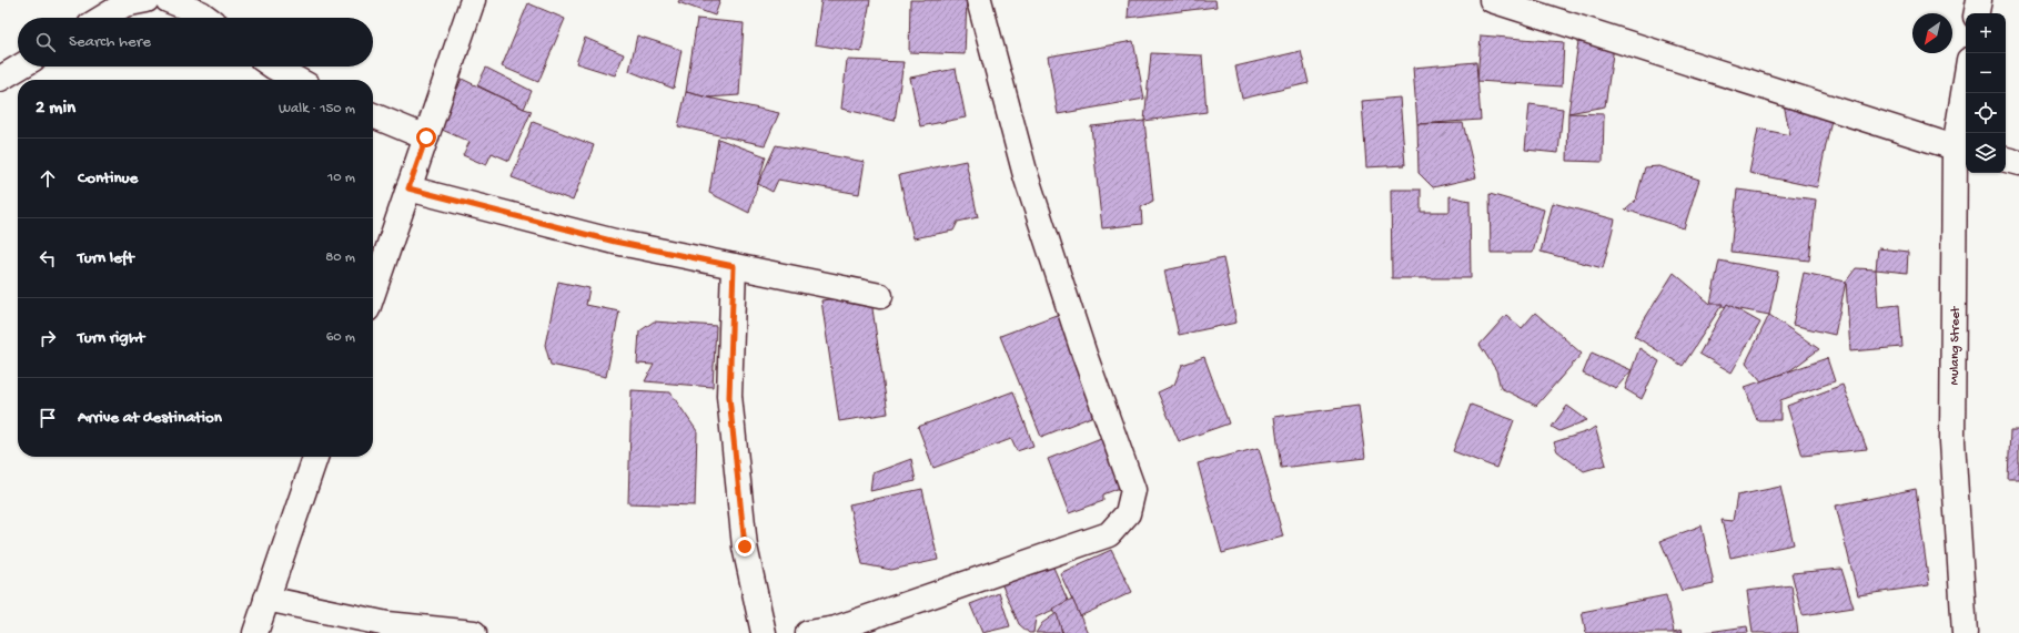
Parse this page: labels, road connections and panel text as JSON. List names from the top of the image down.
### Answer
{
  "streets": {
    "street": ["Mulang Street"]
  },
  "north": "bottom left",
  "page": {
    "map_buttons": ["+", "−"],
    "search": "Search here",
    "heading": ["2 min", "Walk · 150 m"],
    "list": [
      ["Continue", "10 m"],
      ["Turn left", "80 m"],
      ["Turn right", "60 m"],
      "Arrive at destination"
    ]
  }
}
